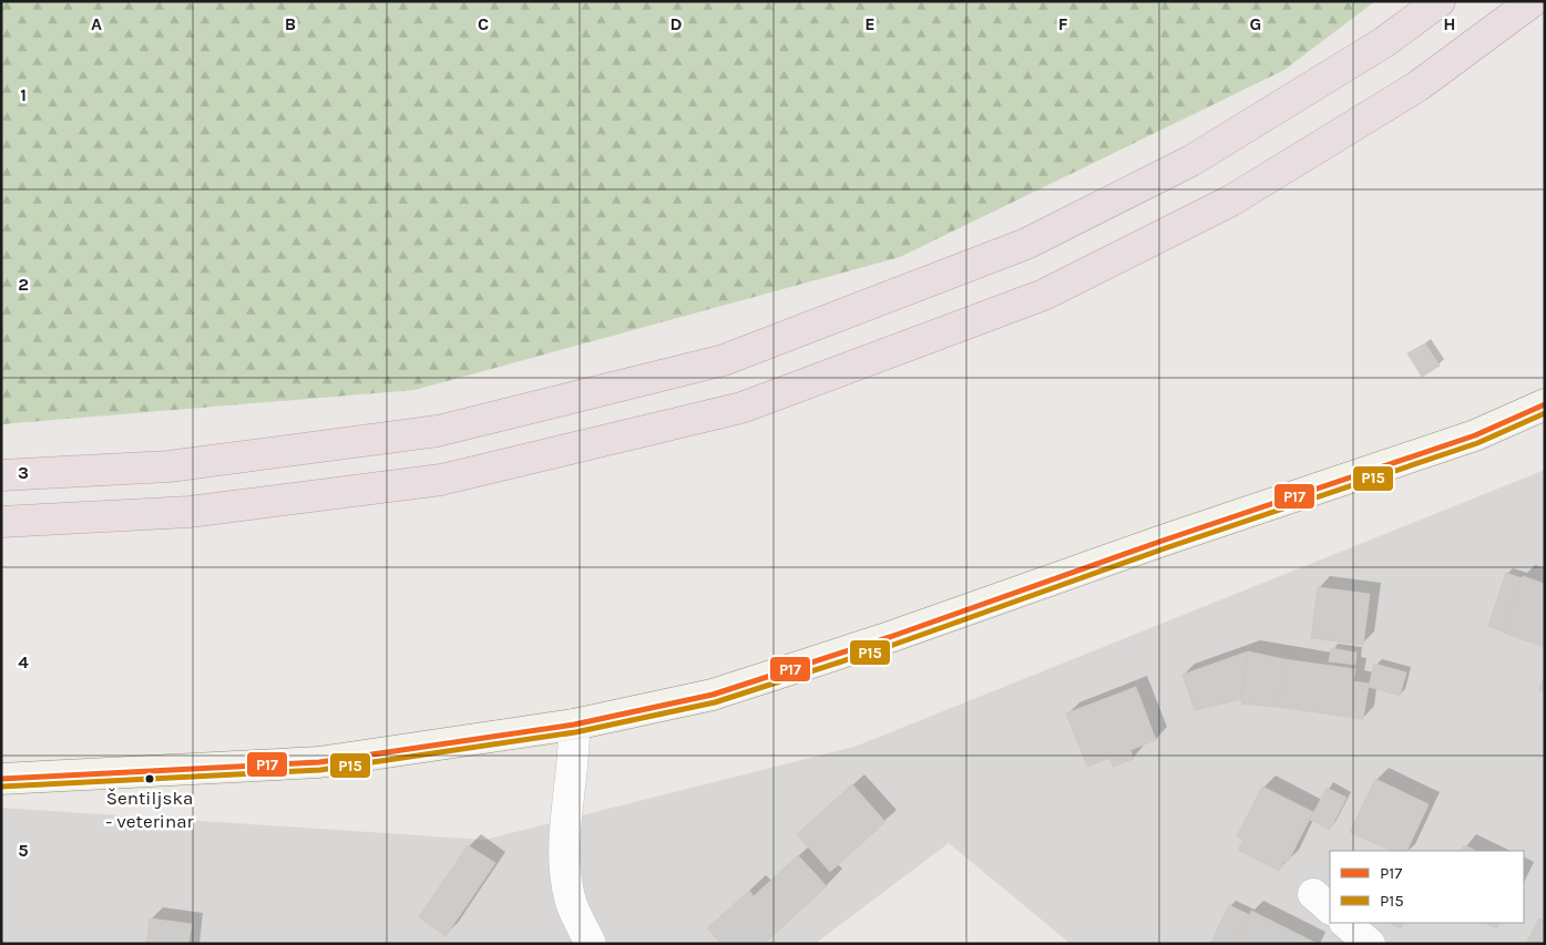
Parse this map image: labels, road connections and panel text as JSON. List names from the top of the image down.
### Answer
{
  "places": ["Šentiljska - veterinar"],
  "lines": ["transit line P17", "transit line P15"],
  "legend": ["P17", "P15"],
  "grid": {
    "columns": [
      "A",
      "B",
      "C",
      "D",
      "E",
      "F",
      "G",
      "H"
    ],
    "rows": [
      "1",
      "2",
      "3",
      "4",
      "5"
    ]
  }
}
